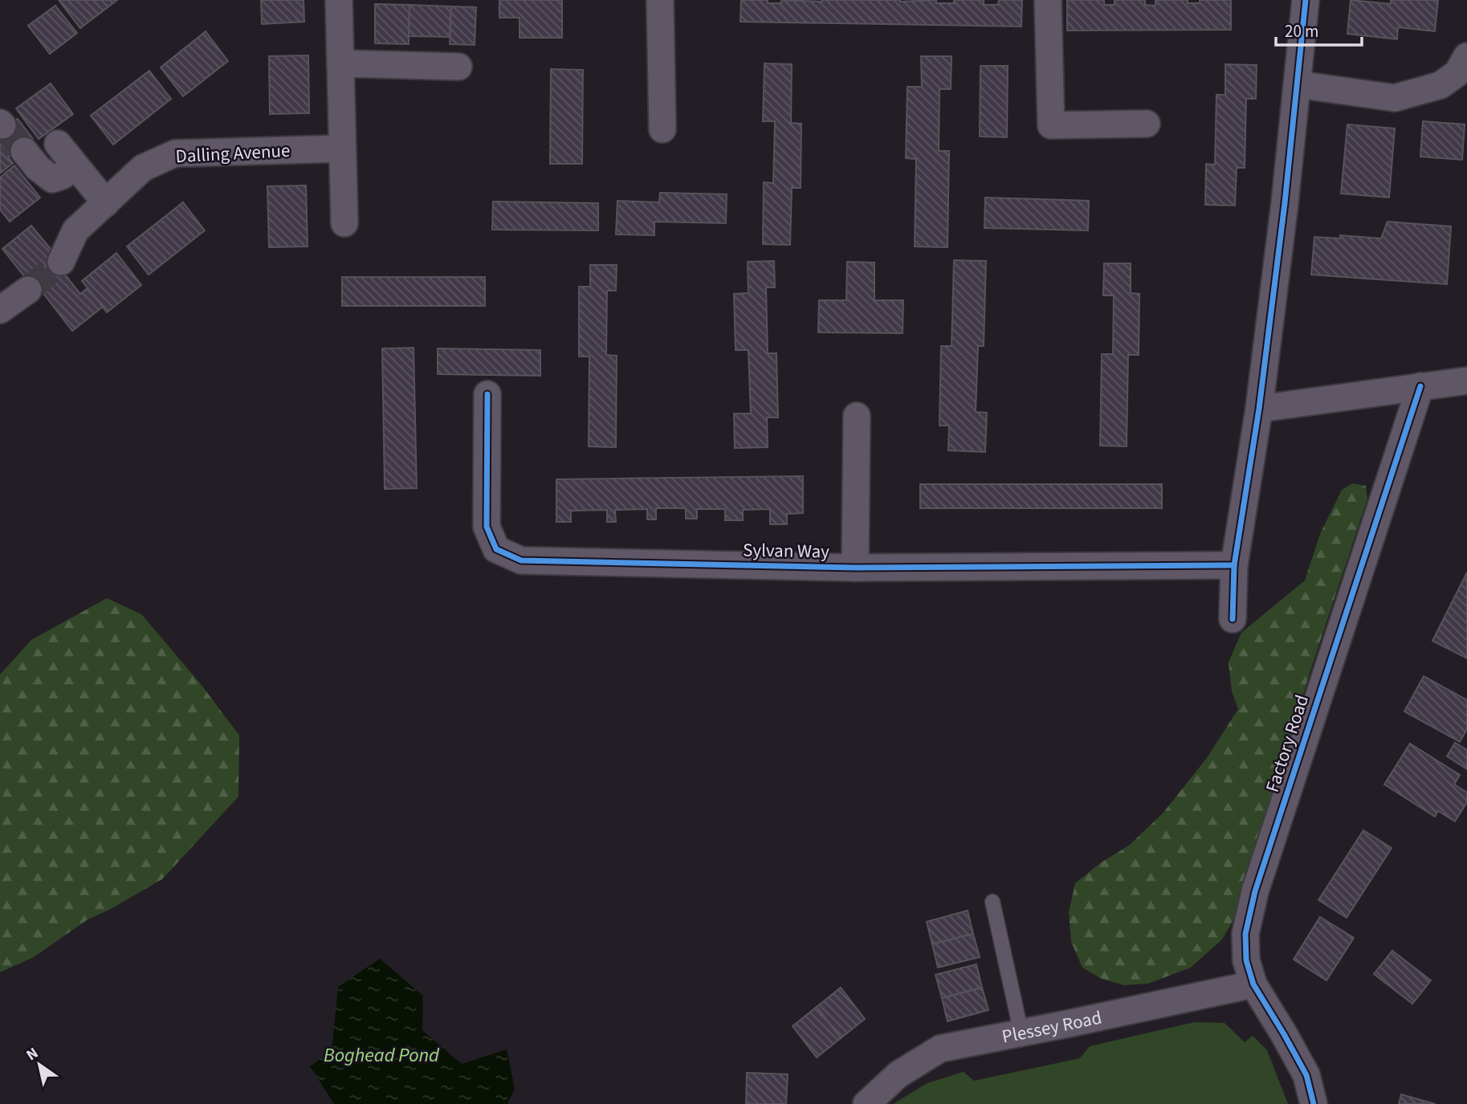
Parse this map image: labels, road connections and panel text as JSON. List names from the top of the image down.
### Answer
{
  "streets": {
    "street": [
      "Dalling Avenue",
      "Sylvan Way",
      "Factory Road",
      "Plessey Road"
    ]
  },
  "crossings": [
    ["Factory Road", "Plessey Road"]
  ],
  "water": ["Boghead Pond"],
  "scale_bar": "20 m",
  "north": "top left"
}
